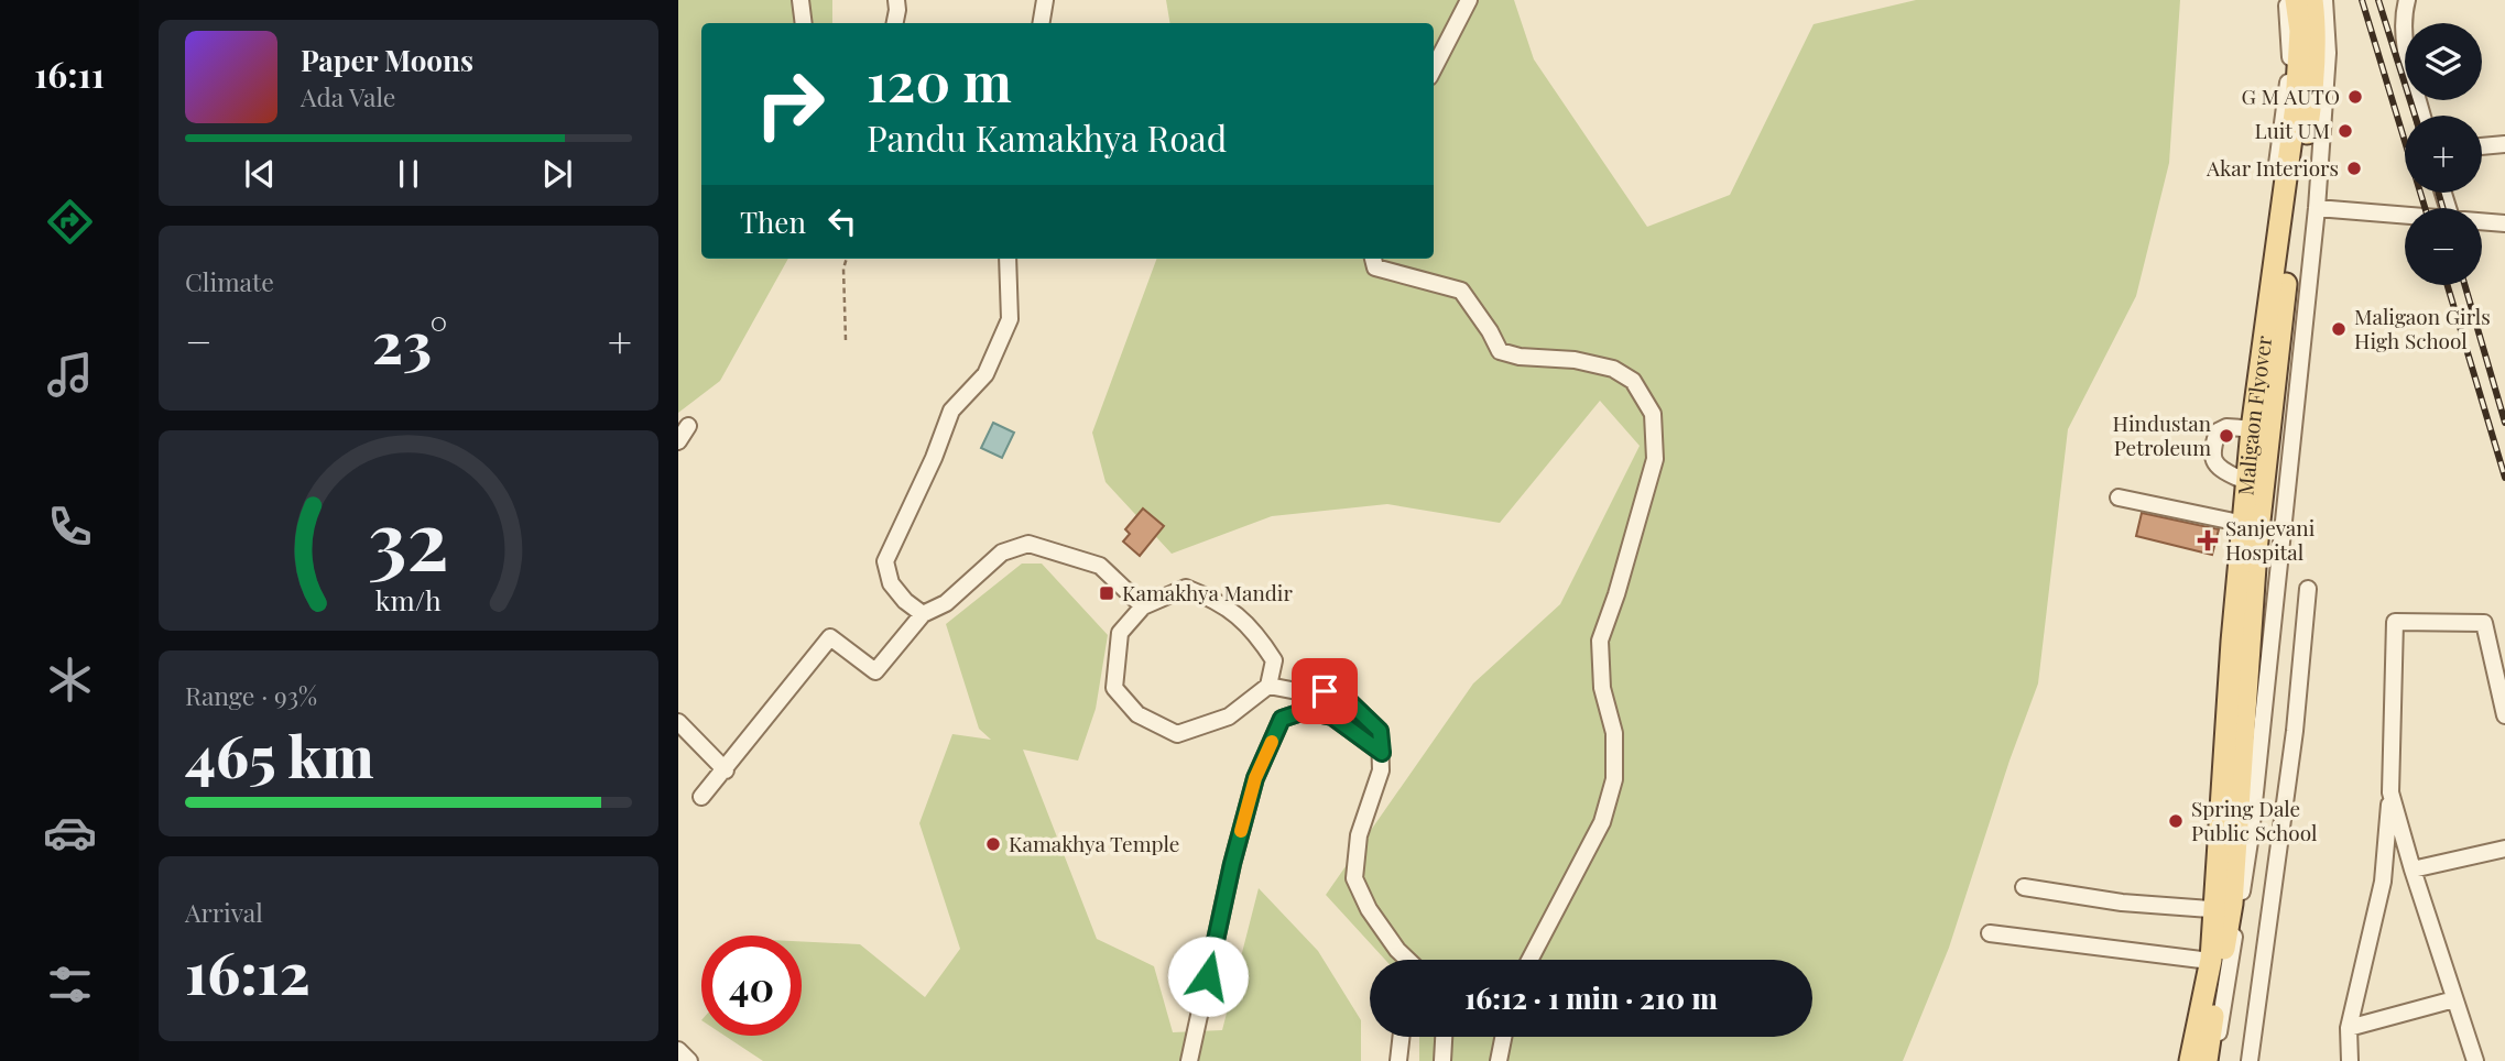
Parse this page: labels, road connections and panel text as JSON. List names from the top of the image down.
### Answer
{
  "streets": {
    "main road": ["Maligaon Flyover"]
  },
  "places": {
    "other": [
      "G M AUTO",
      "Luit UM",
      "Akar Interiors",
      "Maligaon Girls High School",
      "Hindustan Petroleum",
      "Spring Dale Public School",
      "Kamakhya Temple"
    ],
    "health": ["Sanjevani Hospital"],
    "transit": ["Kamakhya Mandir"]
  },
  "page": {
    "tabs": "16:11",
    "map_buttons": ["+", "−"],
    "turn": ["120 m", "Pandu Kamakhya Road"],
    "song": ["Paper Moons", "Ada Vale"],
    "then": "Then",
    "tile": [
      "Climate",
      ["Range · 93%", "465 km"],
      ["Arrival", "16:12"]
    ],
    "heat": ["−", "23°", "+"],
    "limit": "40",
    "trip": "16:12 · 1 min · 210 m",
    "gauge": ["32", "km/h"]
  }
}
